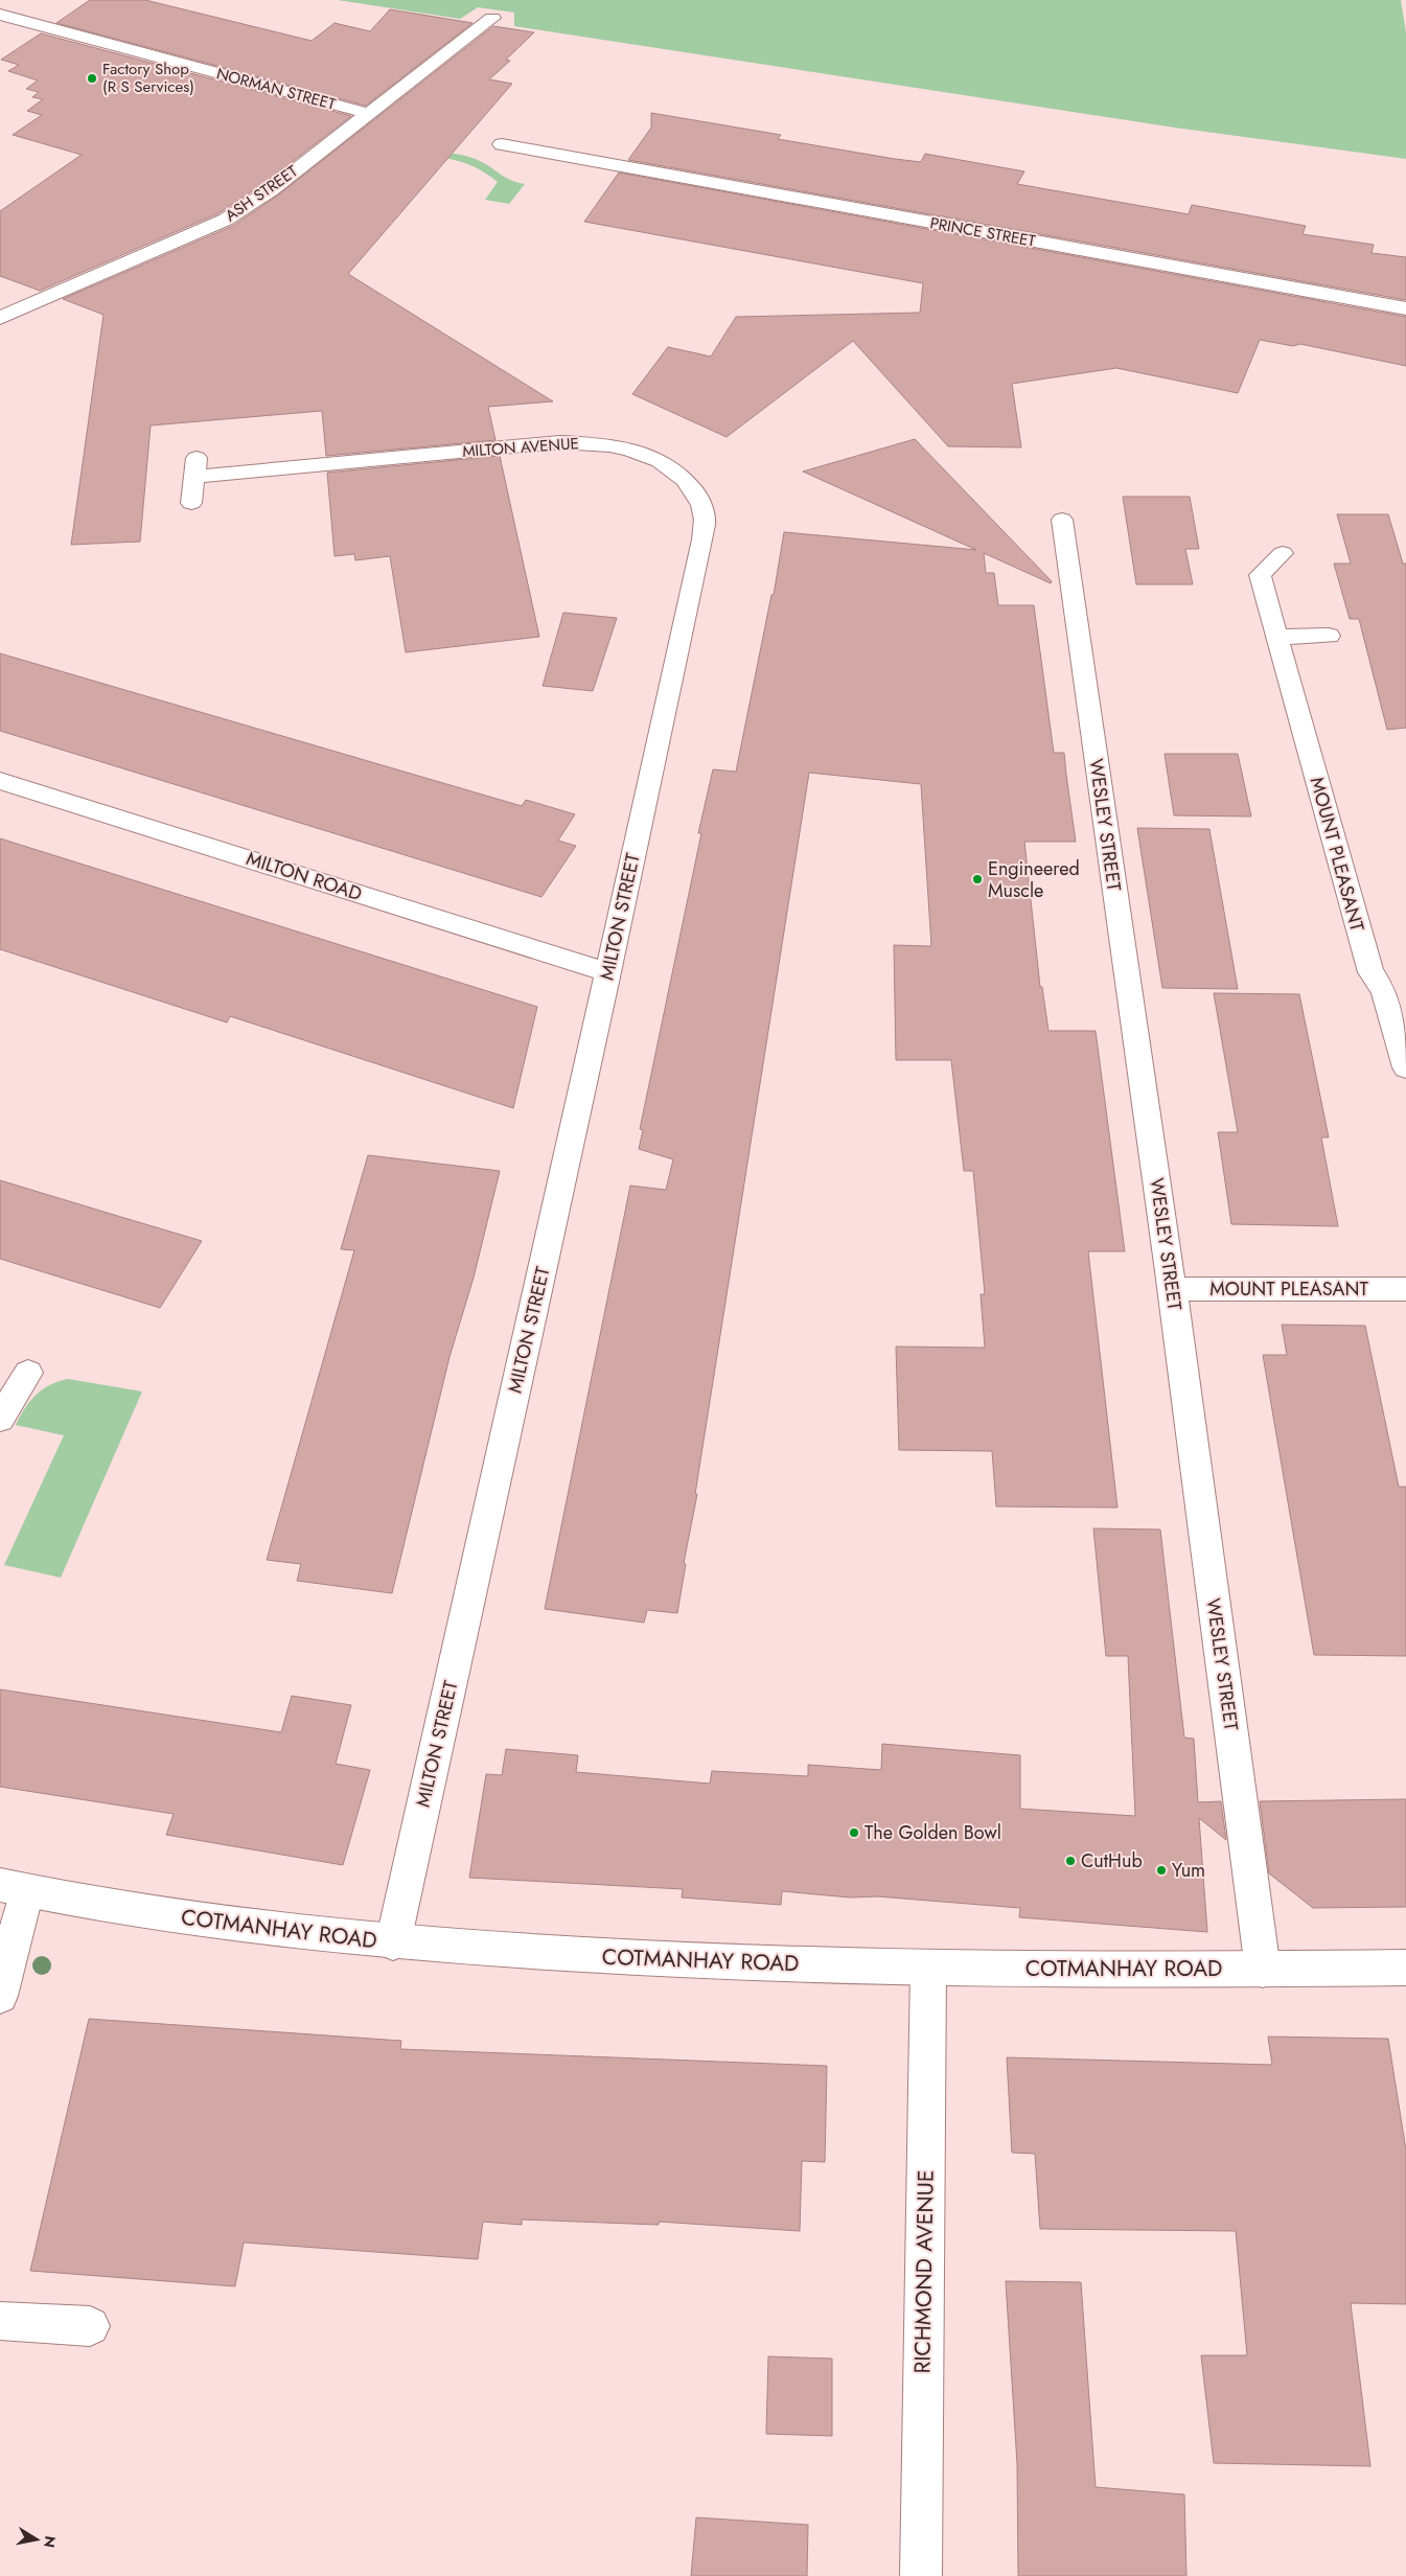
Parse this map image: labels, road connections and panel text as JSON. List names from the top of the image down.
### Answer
{
  "streets": {
    "street": [
      "NORMAN STREET",
      "ASH STREET",
      "PRINCE STREET",
      "MILTON AVENUE",
      "WESLEY STREET",
      "MOUNT PLEASANT",
      "MILTON ROAD",
      "MILTON STREET",
      "COTMANHAY ROAD",
      "RICHMOND AVENUE"
    ]
  },
  "crossings": [
    ["NORMAN STREET", "ASH STREET"],
    ["MILTON AVENUE", "MILTON STREET"],
    ["WESLEY STREET", "MOUNT PLEASANT"],
    ["WESLEY STREET", "COTMANHAY ROAD"],
    ["MILTON ROAD", "MILTON STREET"],
    ["MILTON STREET", "COTMANHAY ROAD"],
    ["COTMANHAY ROAD", "RICHMOND AVENUE"]
  ],
  "places": [
    "Factory Shop (R S Services)",
    "Engineered Muscle",
    "The Golden Bowl",
    "CutHub",
    "Yum"
  ],
  "north": "right"
}
